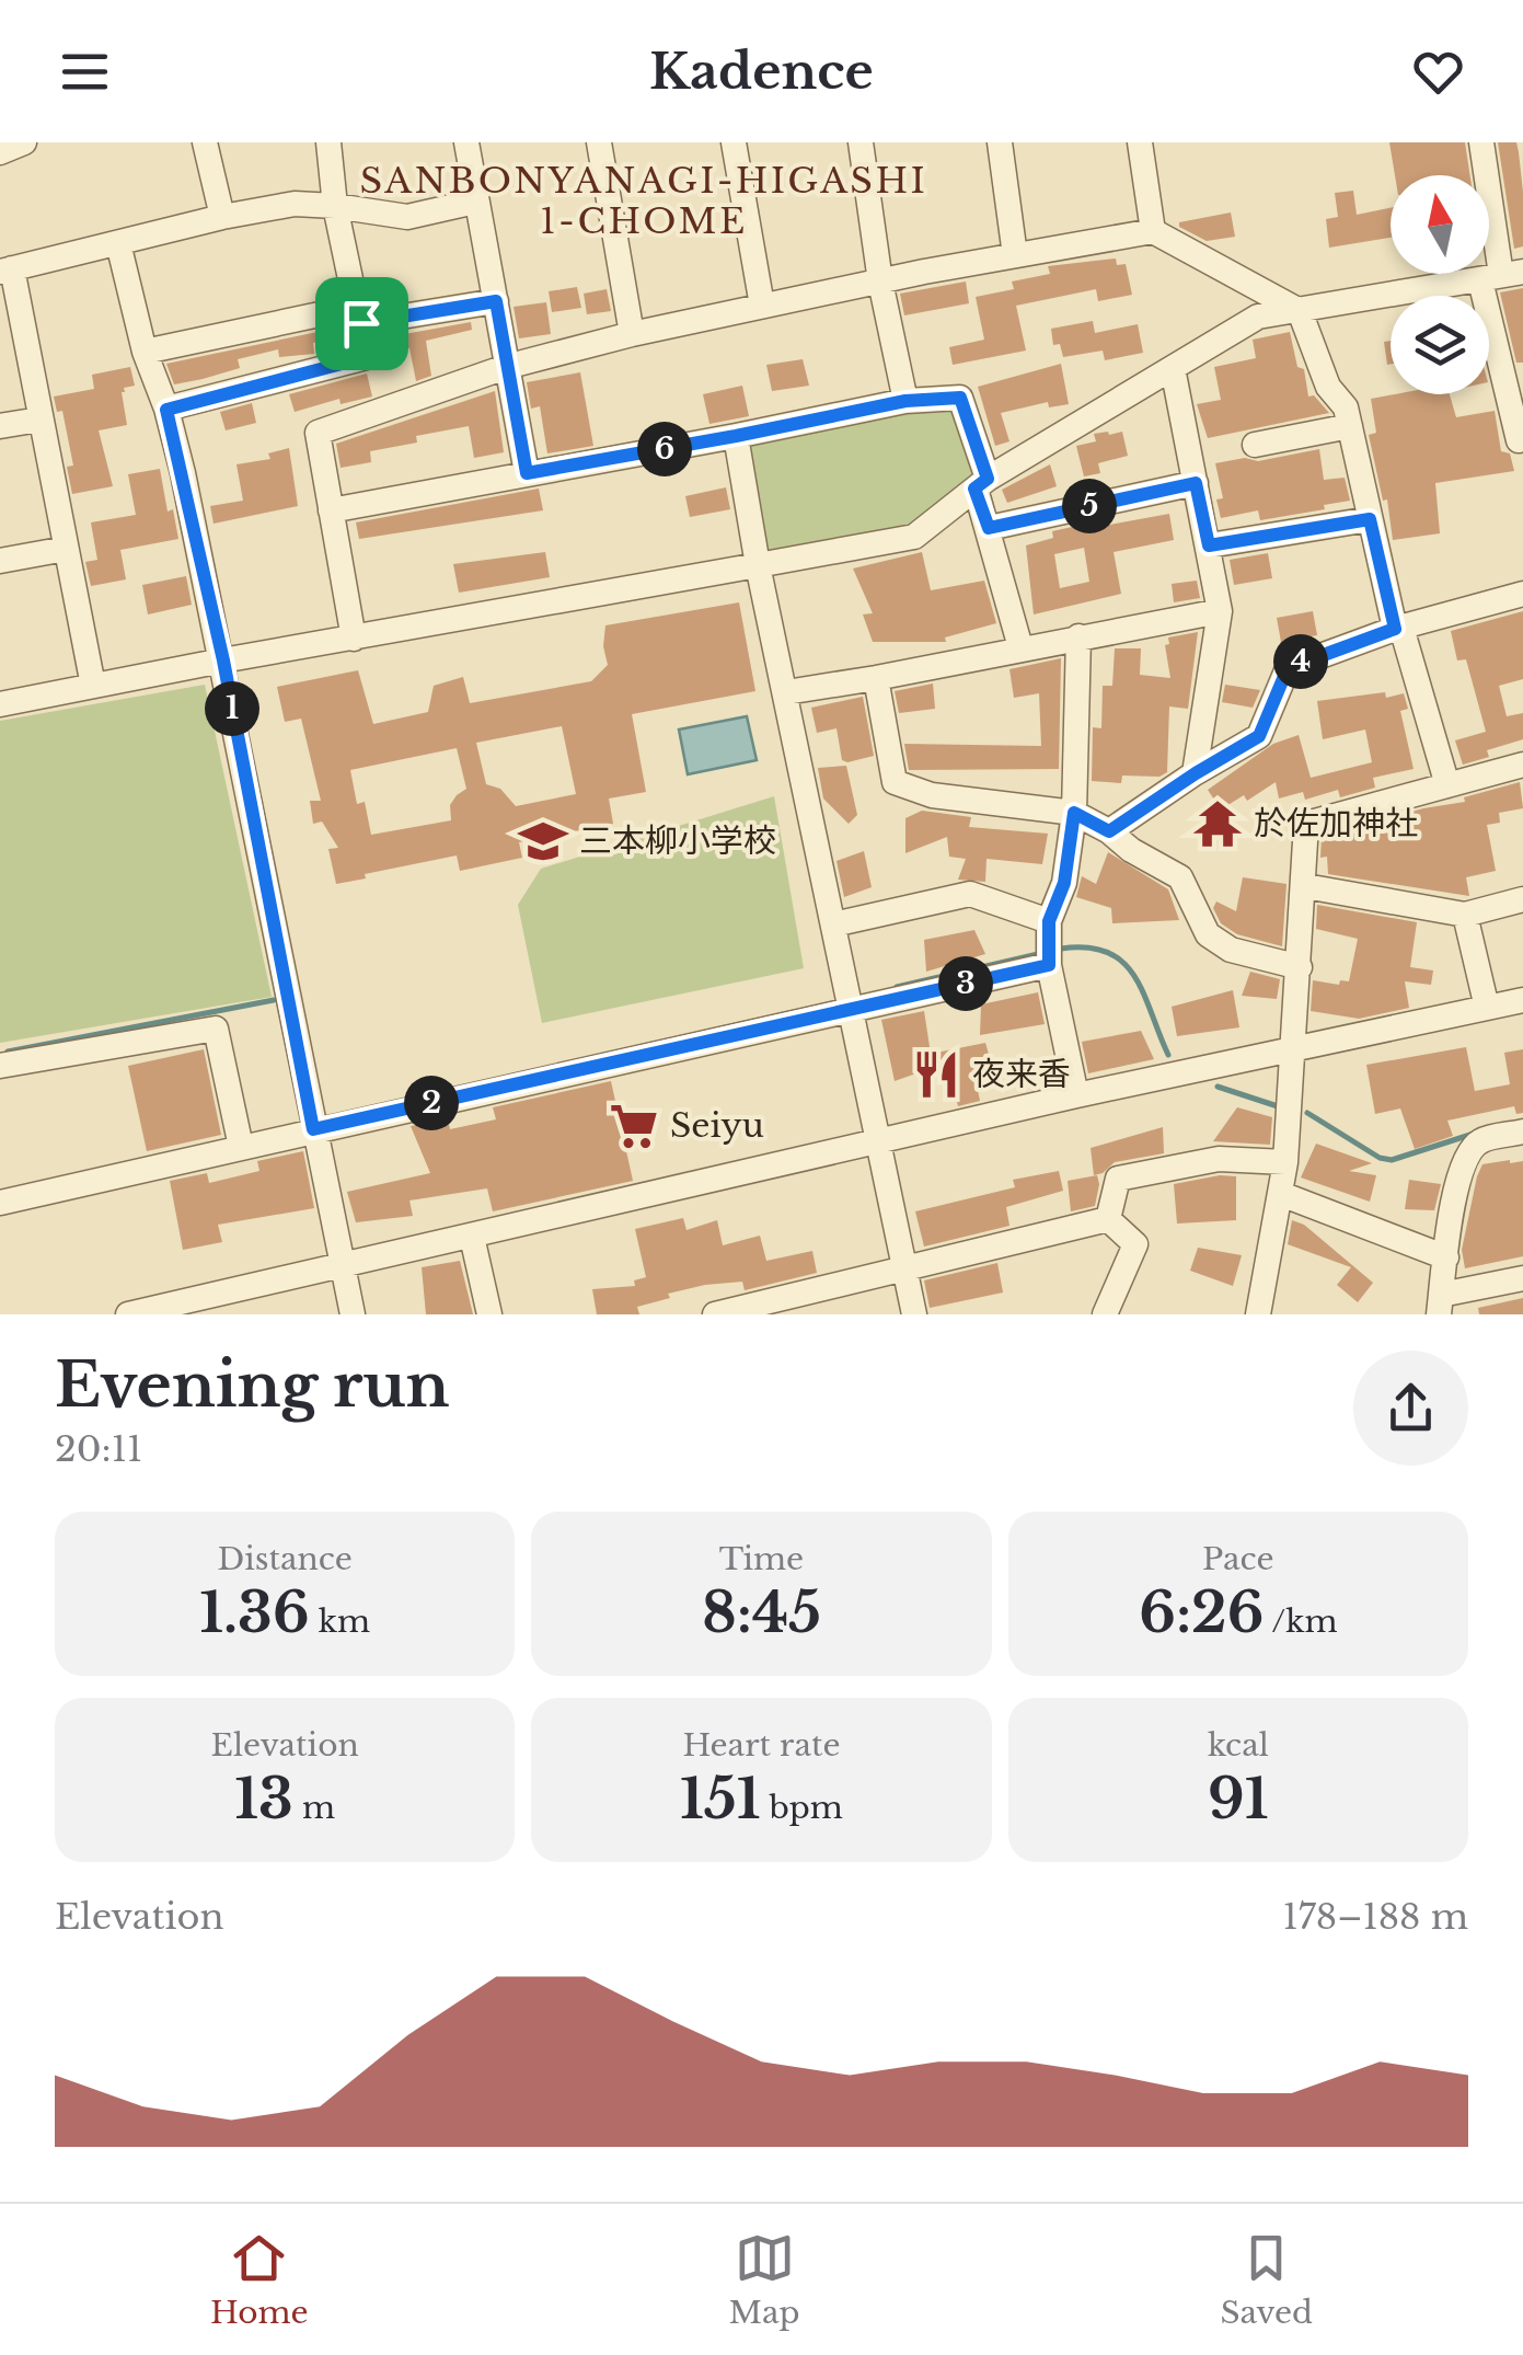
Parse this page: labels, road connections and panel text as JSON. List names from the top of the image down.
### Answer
{
  "districts": ["SANBONYANAGI-HIGASHI 1-CHOME"],
  "places": {
    "temple": ["於佐加神社"],
    "school or university": ["三本柳小学校"],
    "restaurant": ["夜来香"],
    "supermarket": ["Seiyu"]
  },
  "north": "top",
  "page": {
    "header": "Kadence",
    "pins": [
      "6",
      "5",
      "4",
      "1",
      "3",
      "2"
    ],
    "heading": ["Evening run", "20:11"],
    "stats": [
      ["Distance", "1.36 km"],
      ["Time", "8:45"],
      ["Pace", "6:26 /km"],
      ["Elevation", "13 m"],
      ["Heart rate", "151 bpm"],
      ["kcal", "91"]
    ],
    "chart": ["Elevation", "178–188 m"],
    "tabs": ["Home", "Map", "Saved"]
  }
}
